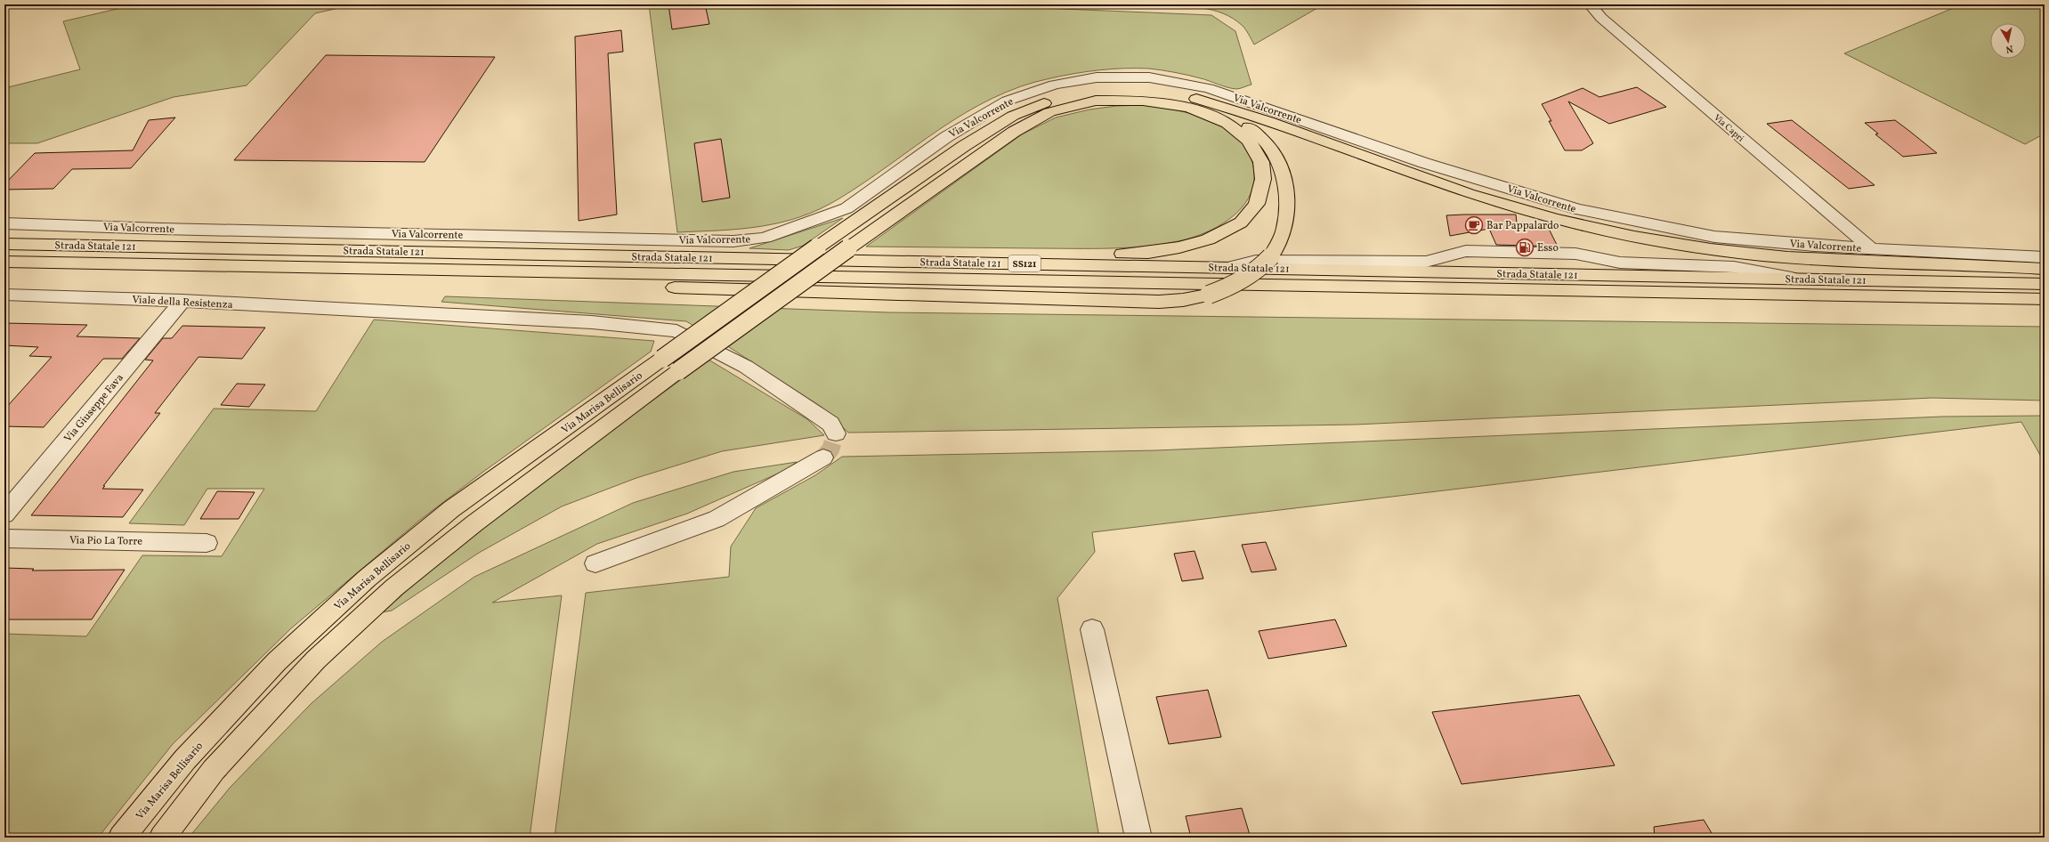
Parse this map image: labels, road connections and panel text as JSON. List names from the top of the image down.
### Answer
{
  "streets": {
    "main road": ["Strada Statale 121", "SS121", "Via Marisa Bellisario"],
    "street": [
      "Via Valcorrente",
      "Via Capri",
      "Viale della Resistenza",
      "Via Giuseppe Fava",
      "Via Pio La Torre"
    ]
  },
  "crossings": [
    ["Via Valcorrente", "Via Capri"],
    ["Viale della Resistenza", "Via Giuseppe Fava"]
  ],
  "places": {
    "cafe": ["Bar Pappalardo"],
    "fuel station": ["Esso"]
  },
  "north": "bottom"
}
